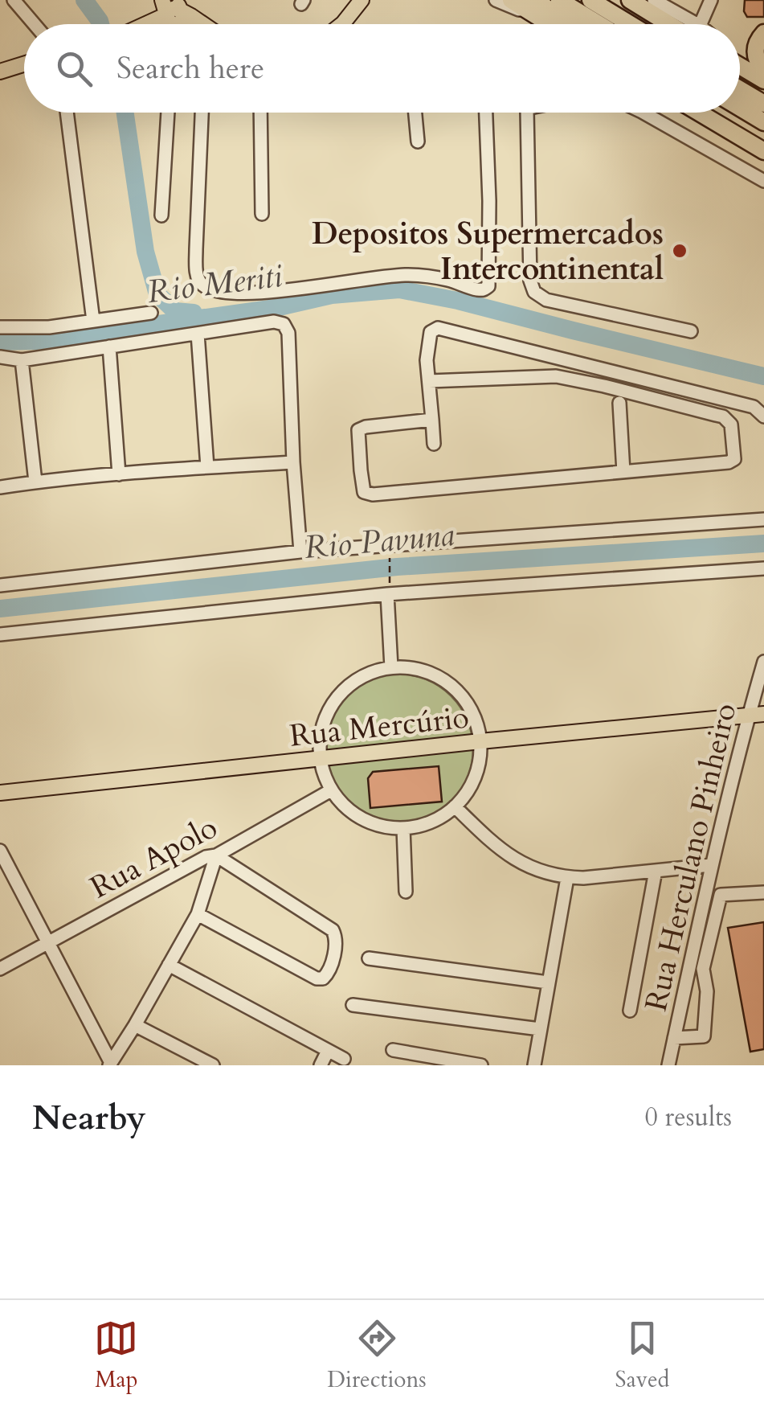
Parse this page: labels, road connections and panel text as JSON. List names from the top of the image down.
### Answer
{
  "streets": {
    "main road": ["Rua Mercúrio"],
    "street": ["Rua Apolo", "Rua Herculano Pinheiro"]
  },
  "crossings": [
    ["Rua Mercúrio", "Rua Herculano Pinheiro"]
  ],
  "water": ["Rio Meriti", "Rio Pavuna"],
  "places": ["Depositos Supermercados Intercontinental"],
  "page": {
    "search": "Search here",
    "heading": ["Nearby", "0 results"],
    "nav": ["Map", "Directions", "Saved"]
  }
}
